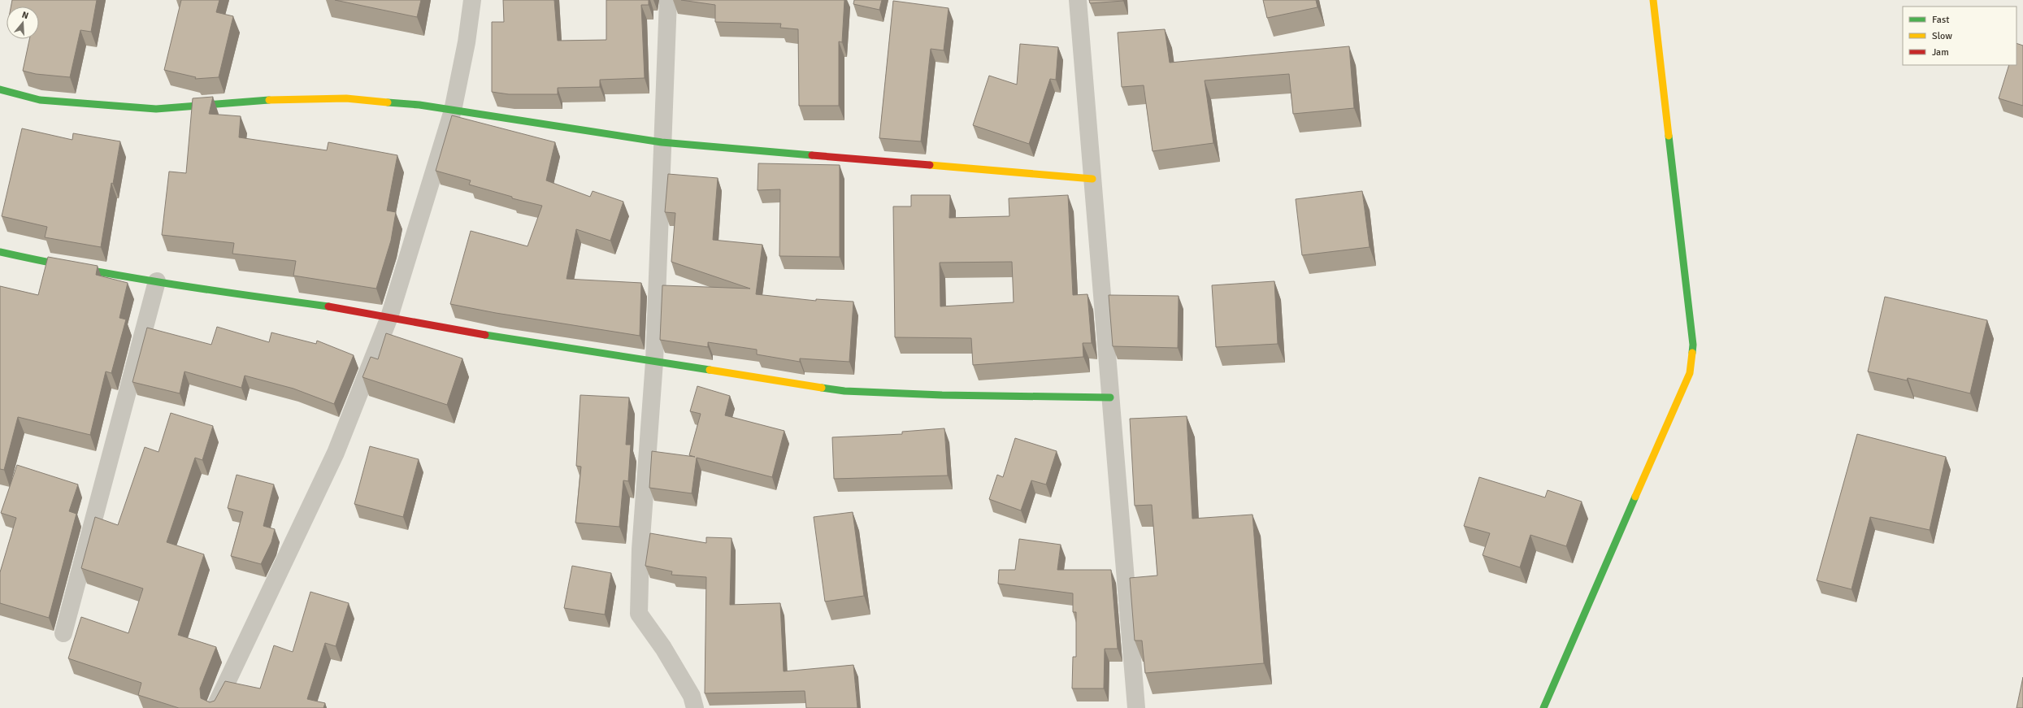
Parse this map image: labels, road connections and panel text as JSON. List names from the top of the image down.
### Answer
{
  "legend": ["Fast", "Slow", "Jam"],
  "north": "top"
}
